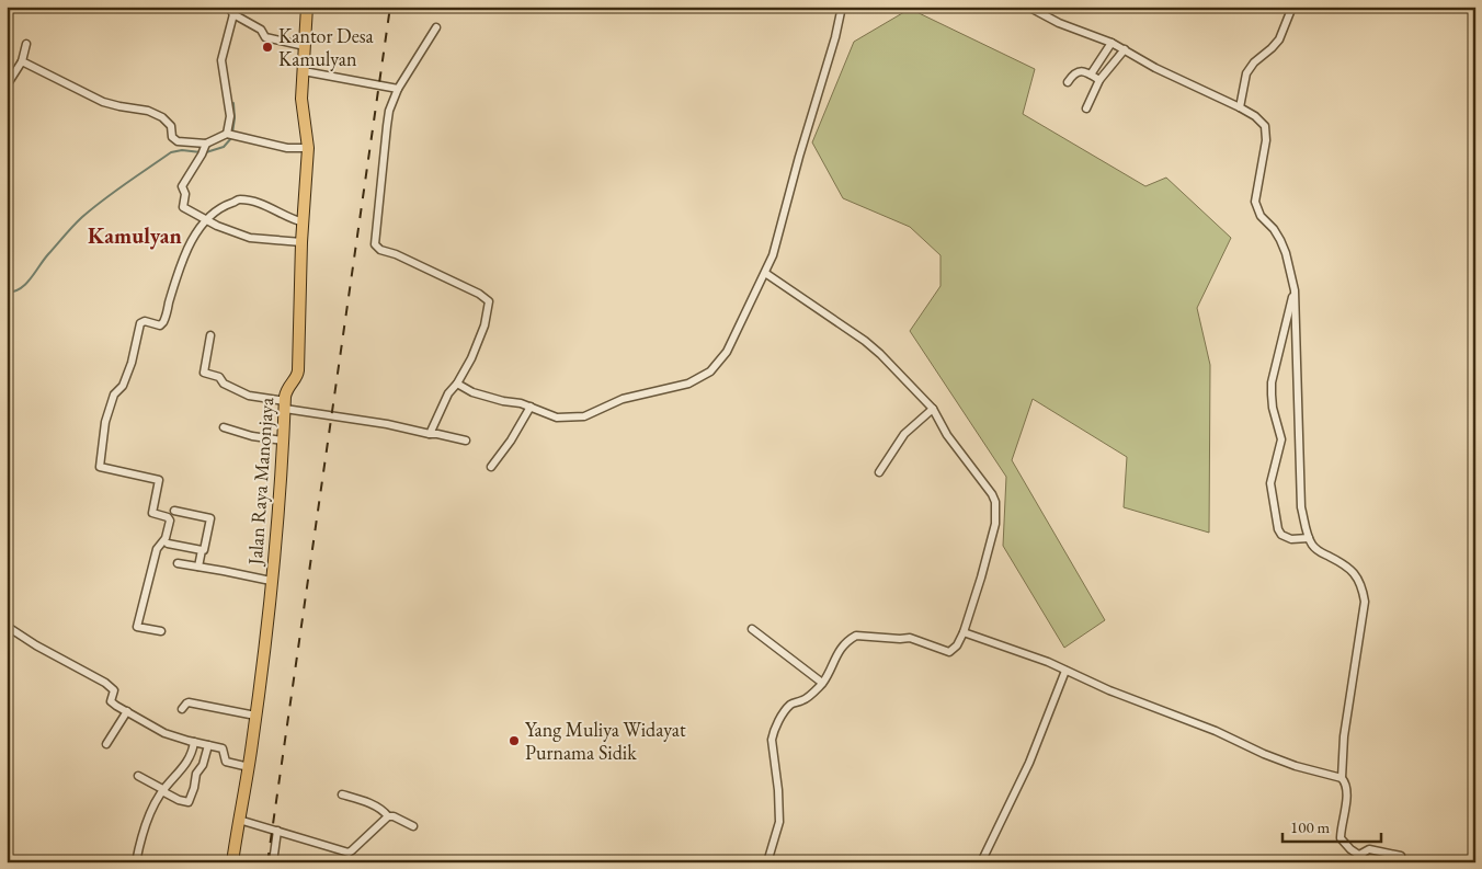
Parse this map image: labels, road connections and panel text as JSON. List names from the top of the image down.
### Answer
{
  "streets": {
    "main road": ["Jalan Raya Manonjaya"]
  },
  "districts": ["Kamulyan"],
  "places": ["Kantor Desa Kamulyan", "Yang Muliya Widayat Purnama Sidik"],
  "scale_bar": "100 m"
}
